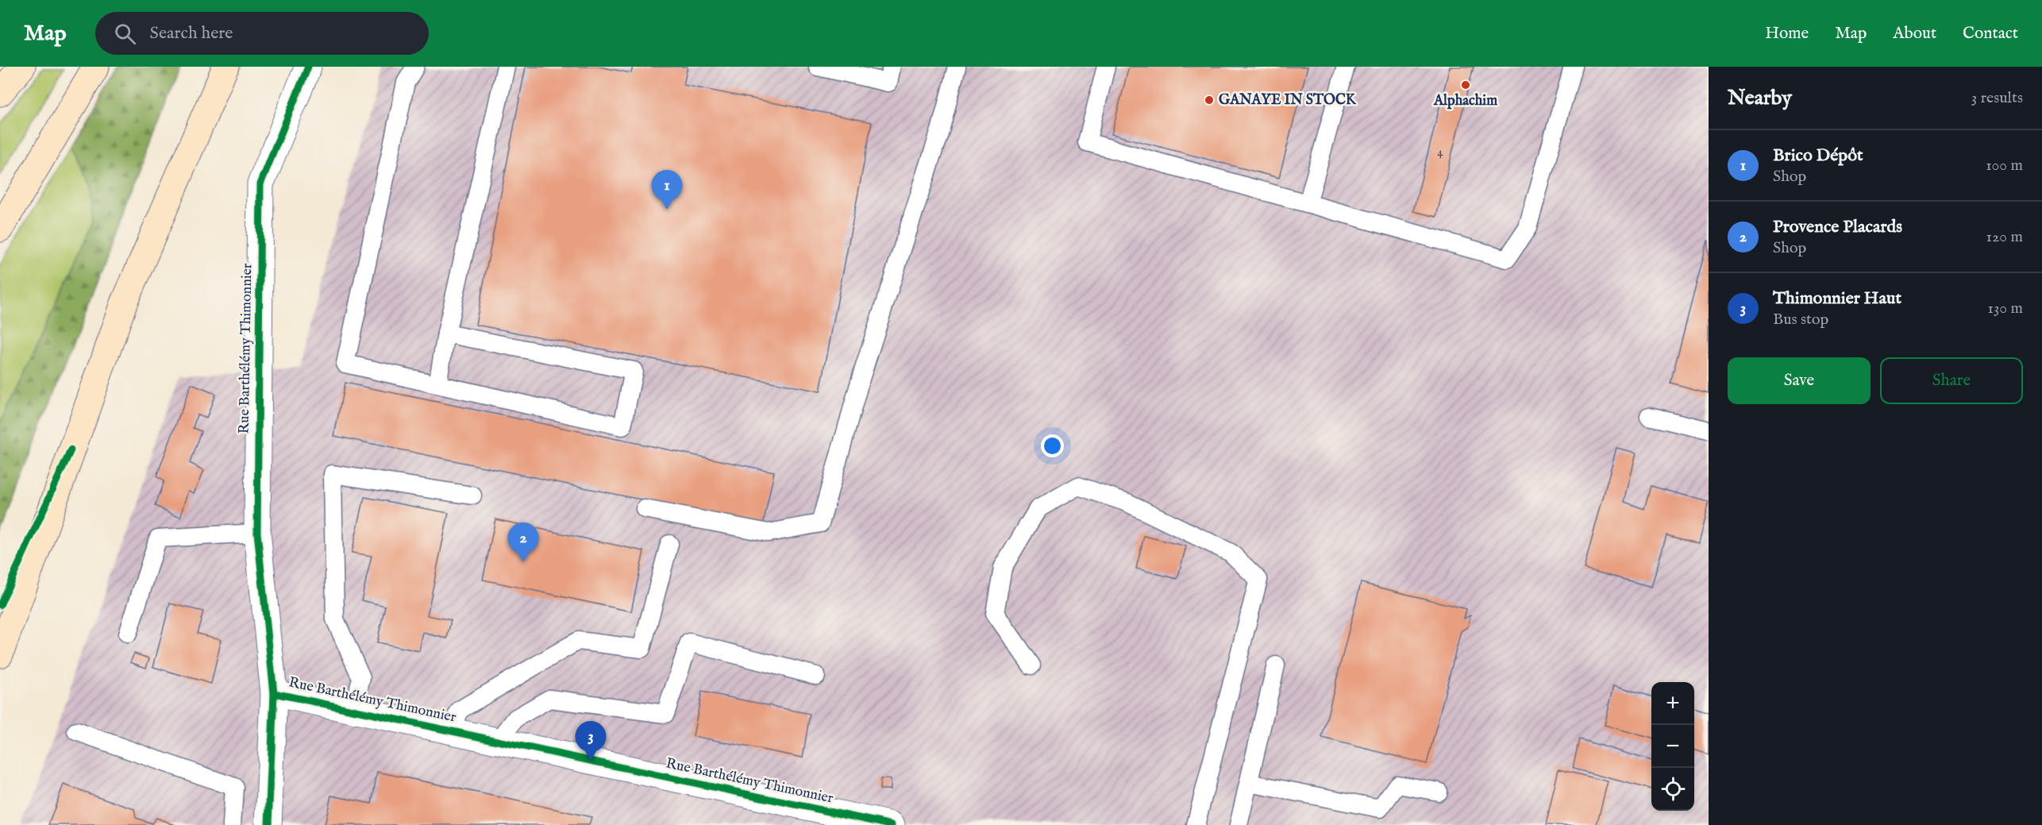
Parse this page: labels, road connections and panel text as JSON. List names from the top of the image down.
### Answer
{
  "streets": {
    "street": ["Rue Barthélémy Thimonnier"]
  },
  "places": ["Alphachim", "GANAYE IN STOCK"],
  "house_numbers": ["4"],
  "page": {
    "header": "Map",
    "search": "Search here",
    "nav": [
      "Home",
      "Map",
      "About",
      "Contact"
    ],
    "heading": ["Nearby", "3 results"],
    "list": [
      {
        "mark": "1",
        "name": "Brico Dépôt",
        "note": "Shop",
        "value": "100 m"
      },
      {
        "mark": "2",
        "name": "Provence Placards",
        "note": "Shop",
        "value": "120 m"
      },
      {
        "mark": "3",
        "name": "Thimonnier Haut",
        "note": "Bus stop",
        "value": "130 m"
      }
    ],
    "pins": ["1", "2", "3"],
    "buttons": ["Save", "Share"],
    "map_buttons": ["+", "−"]
  }
}
